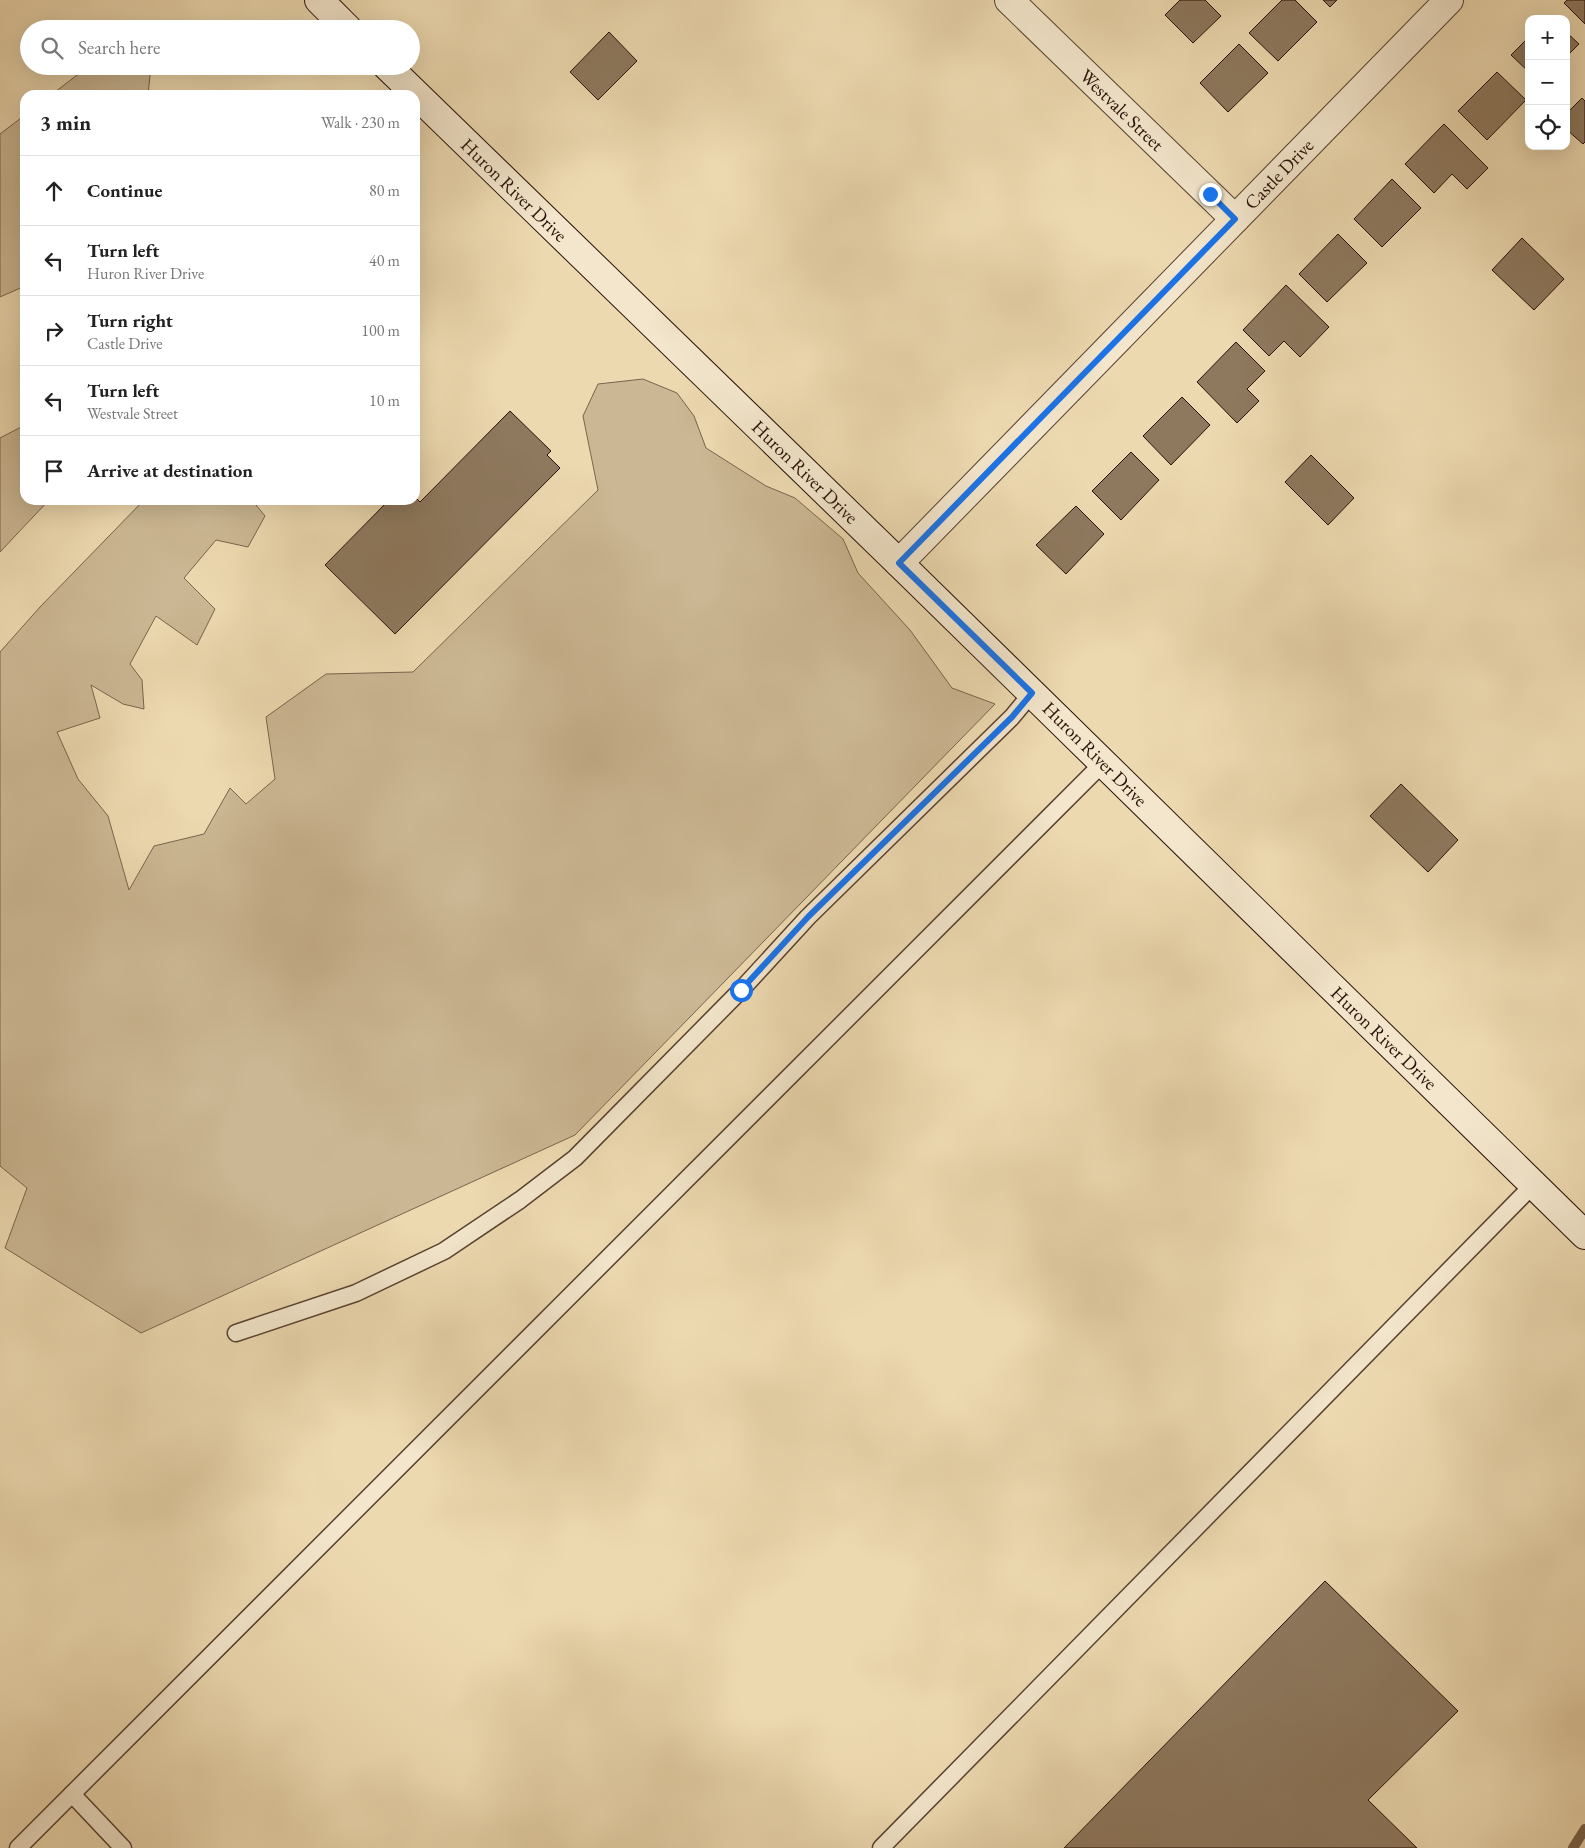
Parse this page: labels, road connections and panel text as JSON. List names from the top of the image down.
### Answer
{
  "streets": {
    "street": ["Westvale Street", "Castle Drive", "Huron River Drive"]
  },
  "crossings": [
    ["Westvale Street", "Castle Drive"],
    ["Castle Drive", "Huron River Drive"]
  ],
  "page": {
    "map_buttons": ["+", "−"],
    "search": "Search here",
    "heading": ["3 min", "Walk · 230 m"],
    "list": [
      ["Continue", "80 m"],
      ["Turn left", "Huron River Drive", "40 m"],
      ["Turn right", "Castle Drive", "100 m"],
      ["Turn left", "Westvale Street", "10 m"],
      "Arrive at destination"
    ]
  }
}
